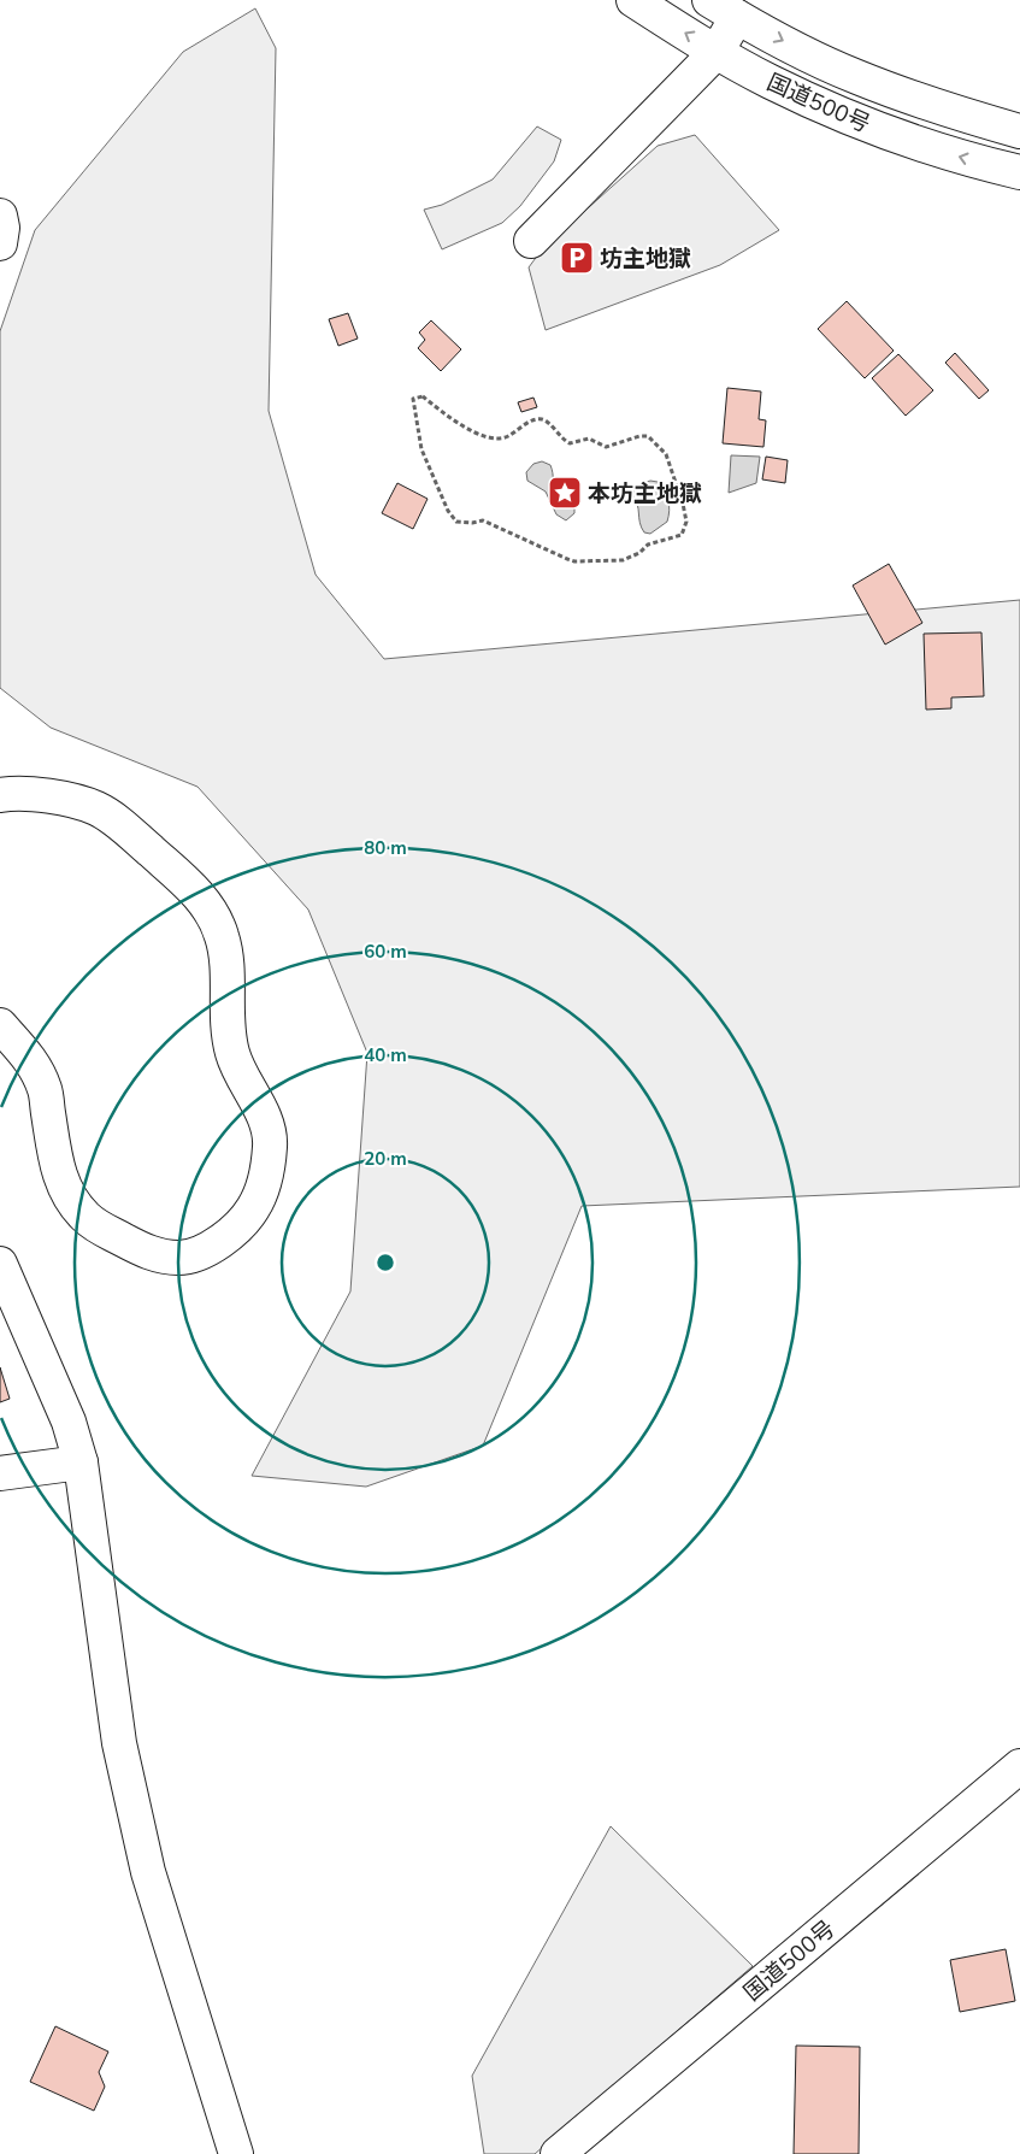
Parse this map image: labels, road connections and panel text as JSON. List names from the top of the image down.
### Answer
{
  "streets": {
    "main road": ["国道500号"]
  },
  "places": {
    "parking": ["坊主地獄"],
    "place": ["本坊主地獄"]
  },
  "rings": [
    "80 m",
    "60 m",
    "40 m",
    "20 m"
  ]
}
